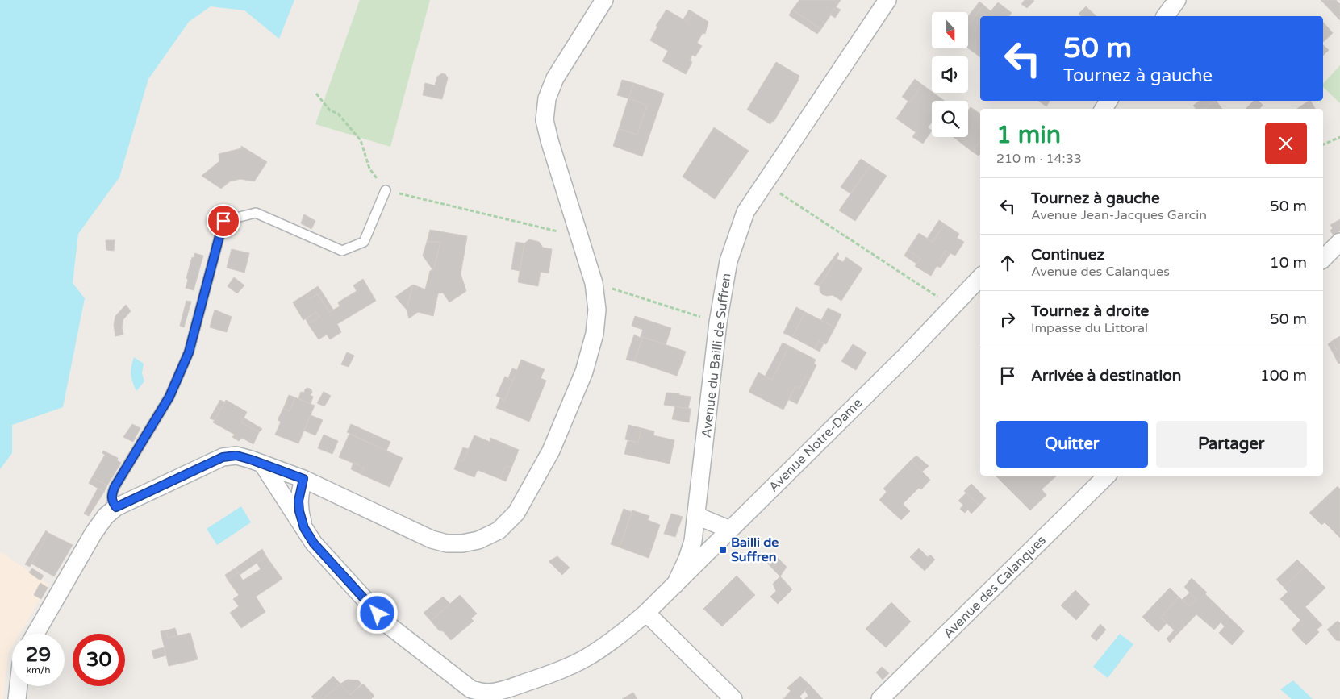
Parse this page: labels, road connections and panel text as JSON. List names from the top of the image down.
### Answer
{
  "streets": {
    "street": ["Avenue du Bailli de Suffren", "Avenue Notre-Dame", "Avenue des Calanques"]
  },
  "crossings": [
    ["Avenue du Bailli de Suffren", "Avenue Notre-Dame"]
  ],
  "places": {
    "transit": ["Bailli de Suffren"]
  },
  "north": "bottom",
  "page": {
    "turn": ["50 m", "Tournez à gauche"],
    "heading": ["1 min", "210 m · 14:33"],
    "list": [
      {
        "name": "Tournez à gauche",
        "note": "Avenue Jean-Jacques Garcin",
        "value": "50 m"
      },
      {
        "name": "Continuez",
        "note": "Avenue des Calanques",
        "value": "10 m"
      },
      {
        "name": "Tournez à droite",
        "note": "Impasse du Littoral",
        "value": "50 m"
      },
      {
        "name": "Arrivée à destination",
        "value": "100 m"
      }
    ],
    "buttons": ["Quitter", "Partager"],
    "speed": "29 km/h",
    "limit": "30"
  }
}
